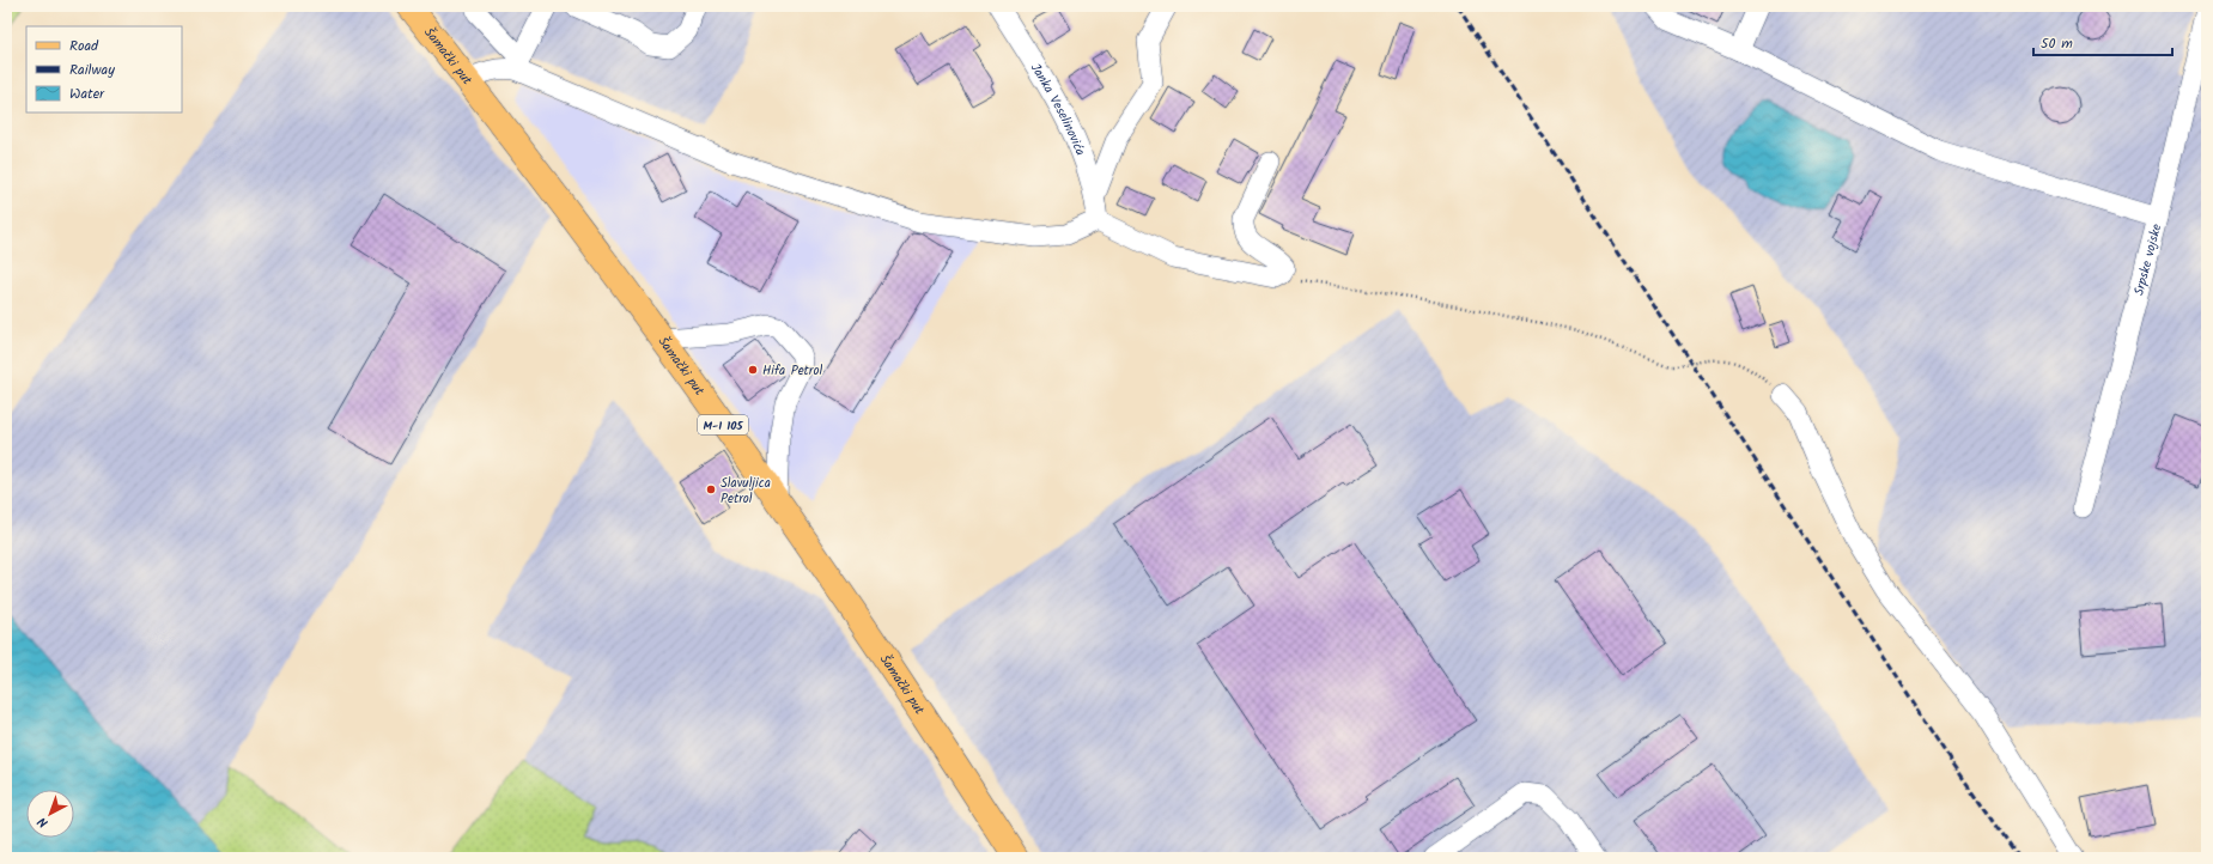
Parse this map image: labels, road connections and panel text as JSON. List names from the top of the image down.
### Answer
{
  "streets": {
    "main road": ["Šamački put", "M-I 105"],
    "street": ["Janka Veselinovića", "Srpske vojske"]
  },
  "places": ["Hifa Petrol", "Slavuljica Petrol"],
  "legend": ["Road", "Railway", "Water"],
  "scale_bar": "50 m",
  "north": "bottom left"
}
